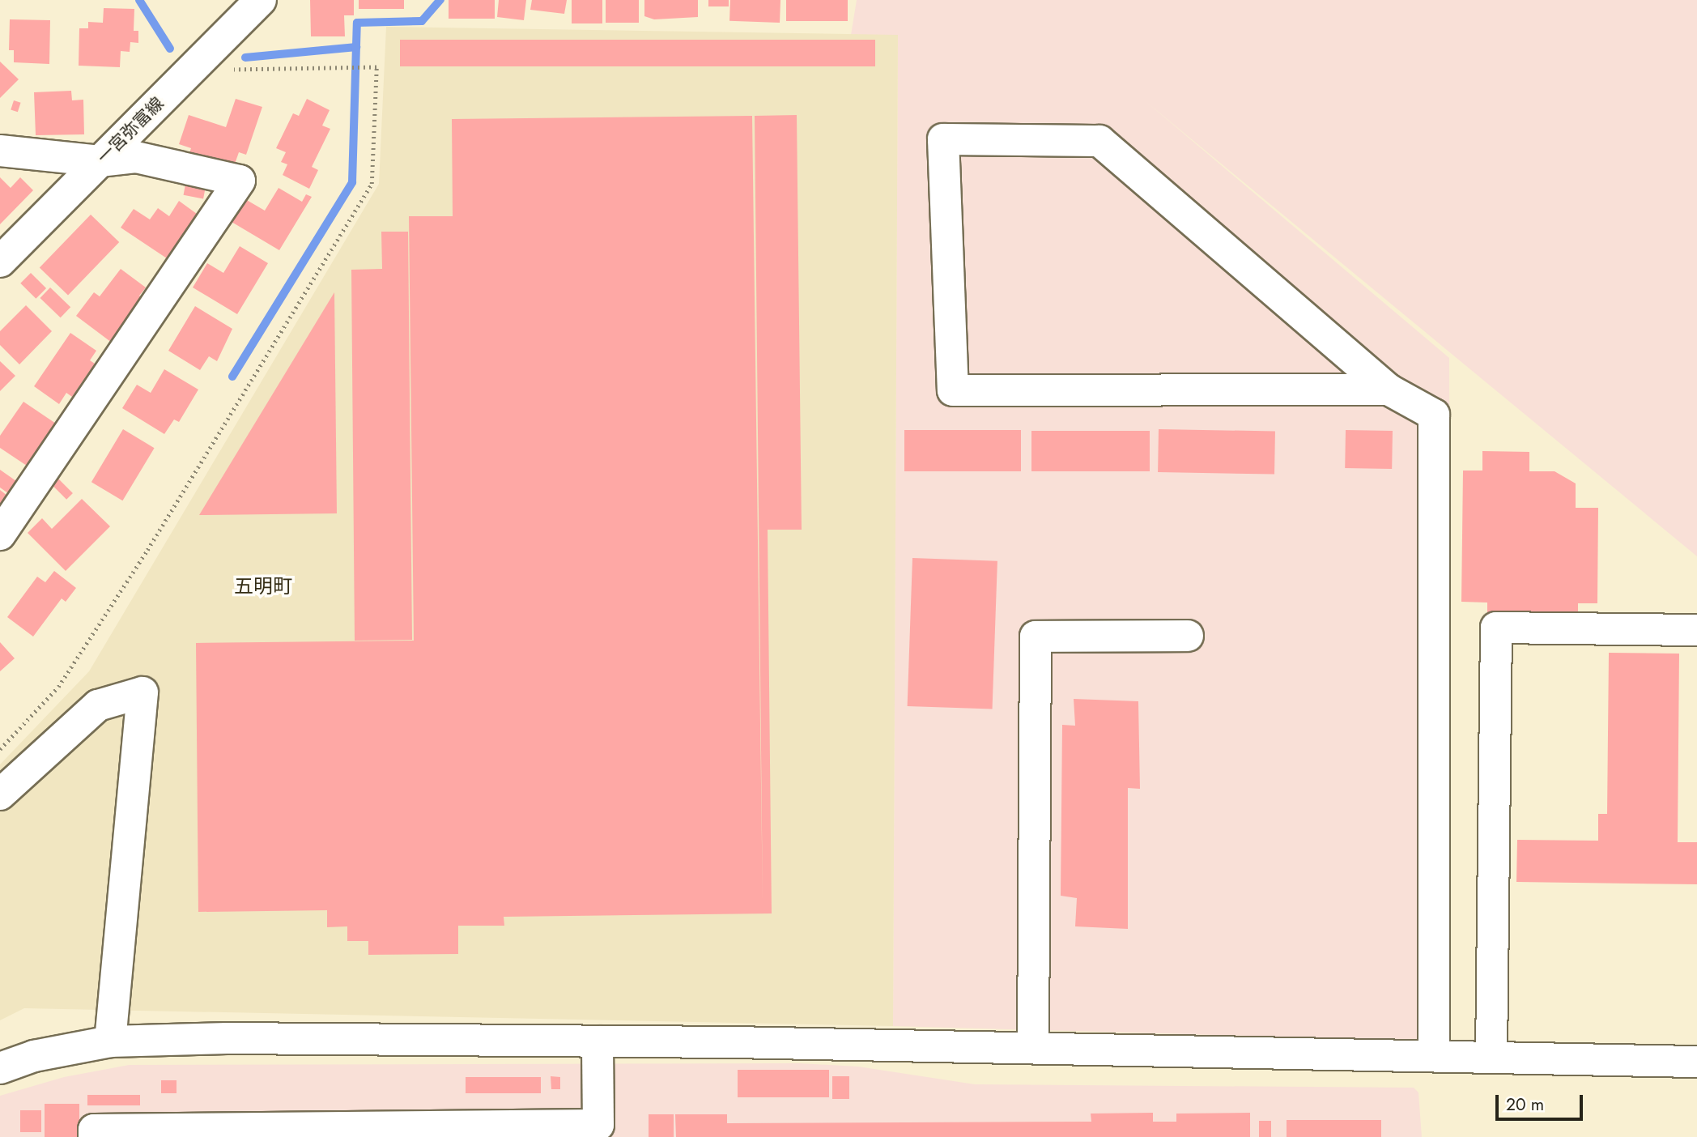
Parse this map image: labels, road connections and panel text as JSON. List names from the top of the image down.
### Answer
{
  "streets": {
    "street": ["一宮弥富線"]
  },
  "districts": ["五明町"],
  "scale_bar": "20 m"
}
